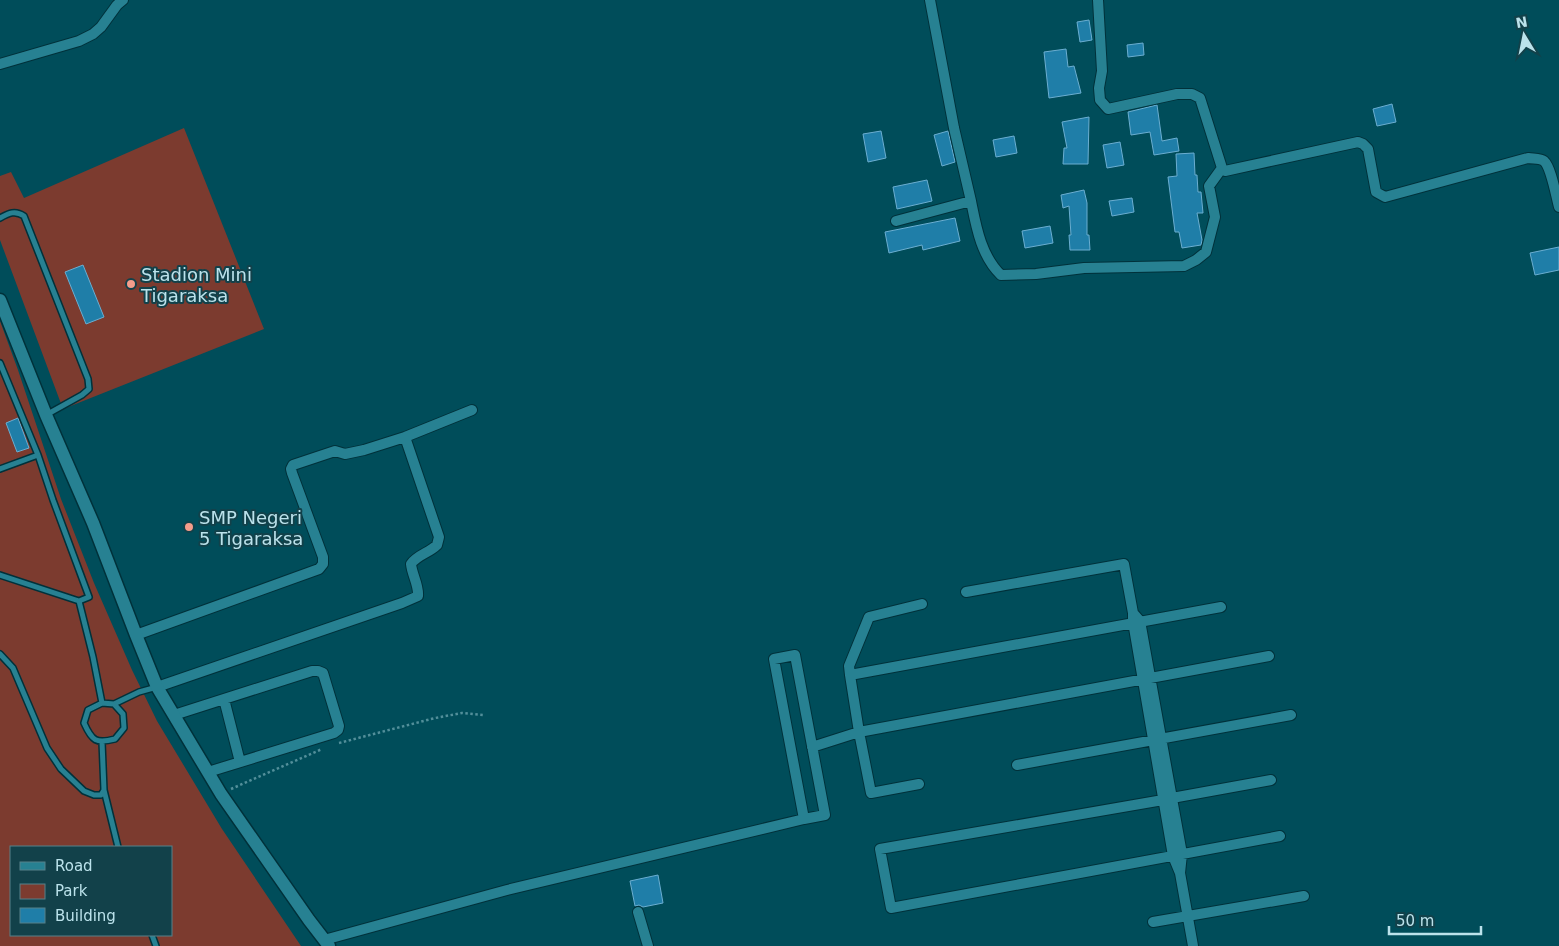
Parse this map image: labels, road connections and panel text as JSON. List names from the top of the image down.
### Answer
{
  "places": ["Stadion Mini Tigaraksa", "SMP Negeri 5 Tigaraksa"],
  "legend": ["Road", "Park", "Building"],
  "scale_bar": "50 m",
  "north": "top"
}
